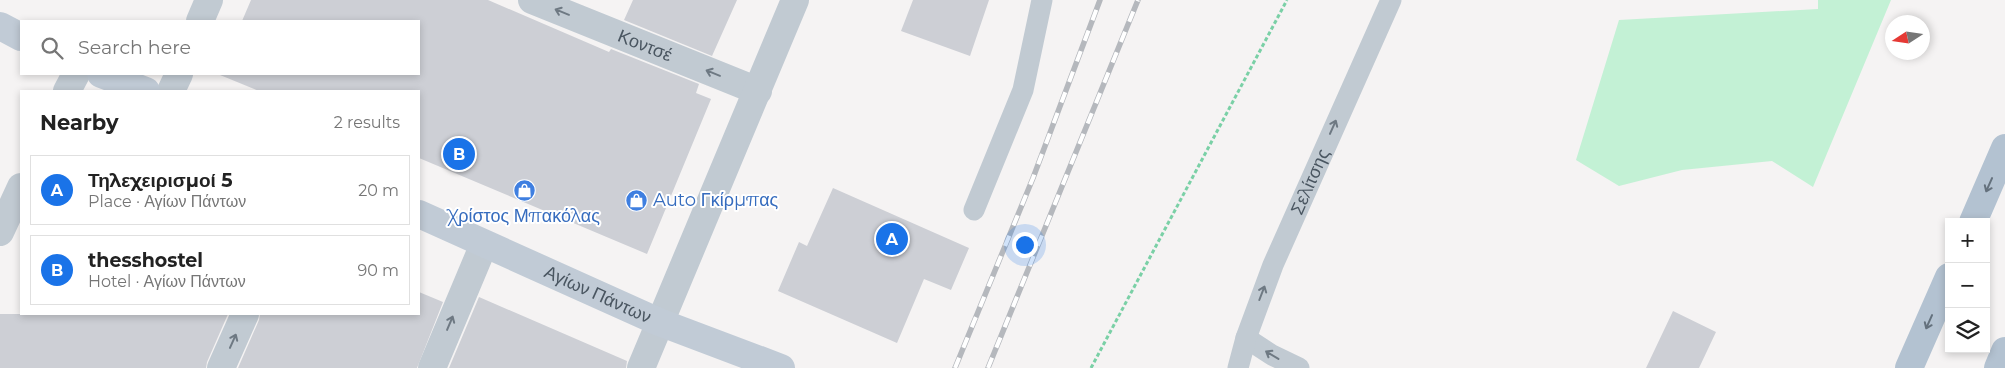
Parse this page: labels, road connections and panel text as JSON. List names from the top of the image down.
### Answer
{
  "streets": {
    "main road": ["Αγίων Πάντων"],
    "street": ["Κοντσέ"],
    "lane": ["Σελίτσης"]
  },
  "one_way": ["Κοντσέ", "Σελίτσης"],
  "places": {
    "shop": ["Χρίστος Μπακόλας", "Auto Γκίρμπας"]
  },
  "north": "left",
  "page": {
    "search": "Search here",
    "heading": ["Nearby", "2 results"],
    "pins": ["B", "A"],
    "list": [
      {
        "mark": "A",
        "name": "Τηλεχειρισμοί 5",
        "note": "Place · Αγίων Πάντων",
        "value": "20 m"
      },
      {
        "mark": "B",
        "name": "thesshostel",
        "note": "Hotel · Αγίων Πάντων",
        "value": "90 m"
      }
    ],
    "map_buttons": ["+", "−"]
  }
}
